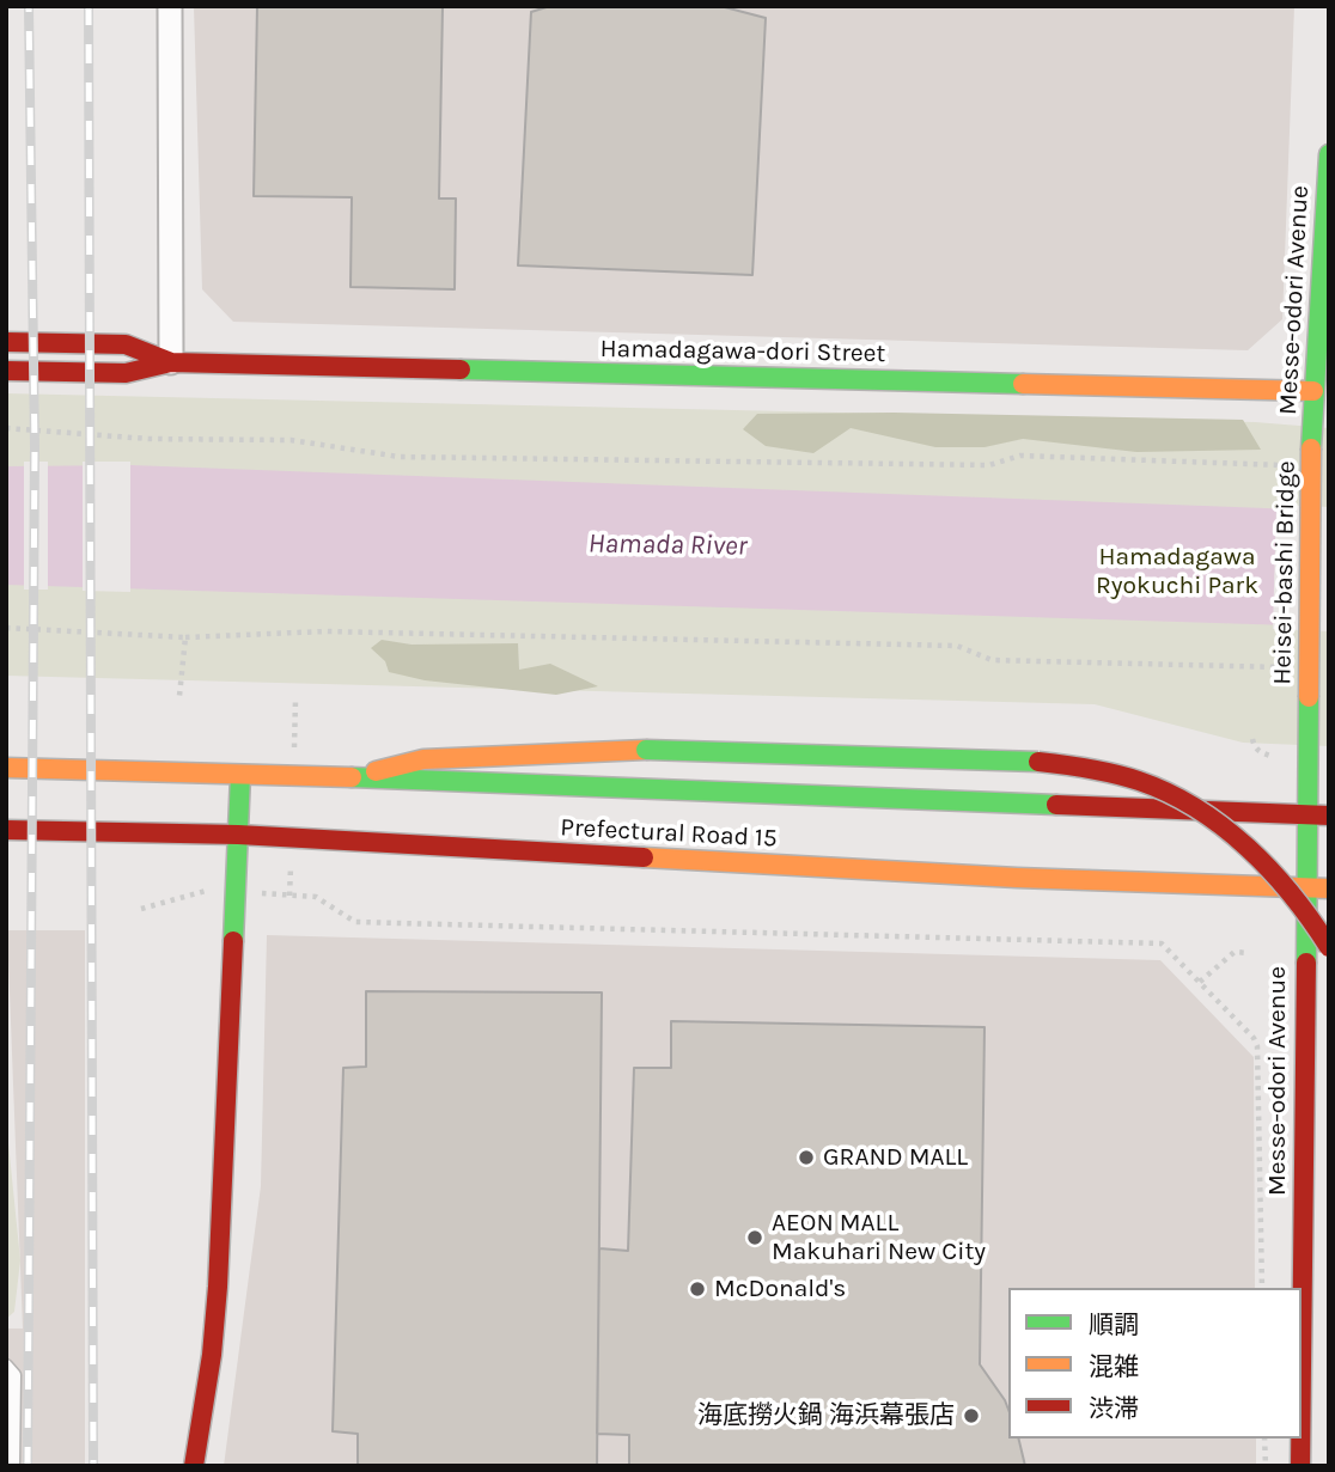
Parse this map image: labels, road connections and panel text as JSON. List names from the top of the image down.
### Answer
{
  "streets": {
    "street": [
      "Messe-odori Avenue",
      "Hamadagawa-dori Street",
      "Heisei-bashi Bridge",
      "Prefectural Road 15"
    ]
  },
  "crossings": [
    ["Messe-odori Avenue", "Hamadagawa-dori Street"],
    ["Messe-odori Avenue", "Heisei-bashi Bridge"],
    ["Messe-odori Avenue", "Prefectural Road 15"]
  ],
  "water": ["Hamada River"],
  "parks": ["Hamadagawa Ryokuchi Park"],
  "places": [
    "GRAND MALL",
    "AEON MALL Makuhari New City",
    "McDonald's",
    "海底撈火鍋 海浜幕張店"
  ],
  "legend": ["順調", "混雑", "渋滞"]
}
